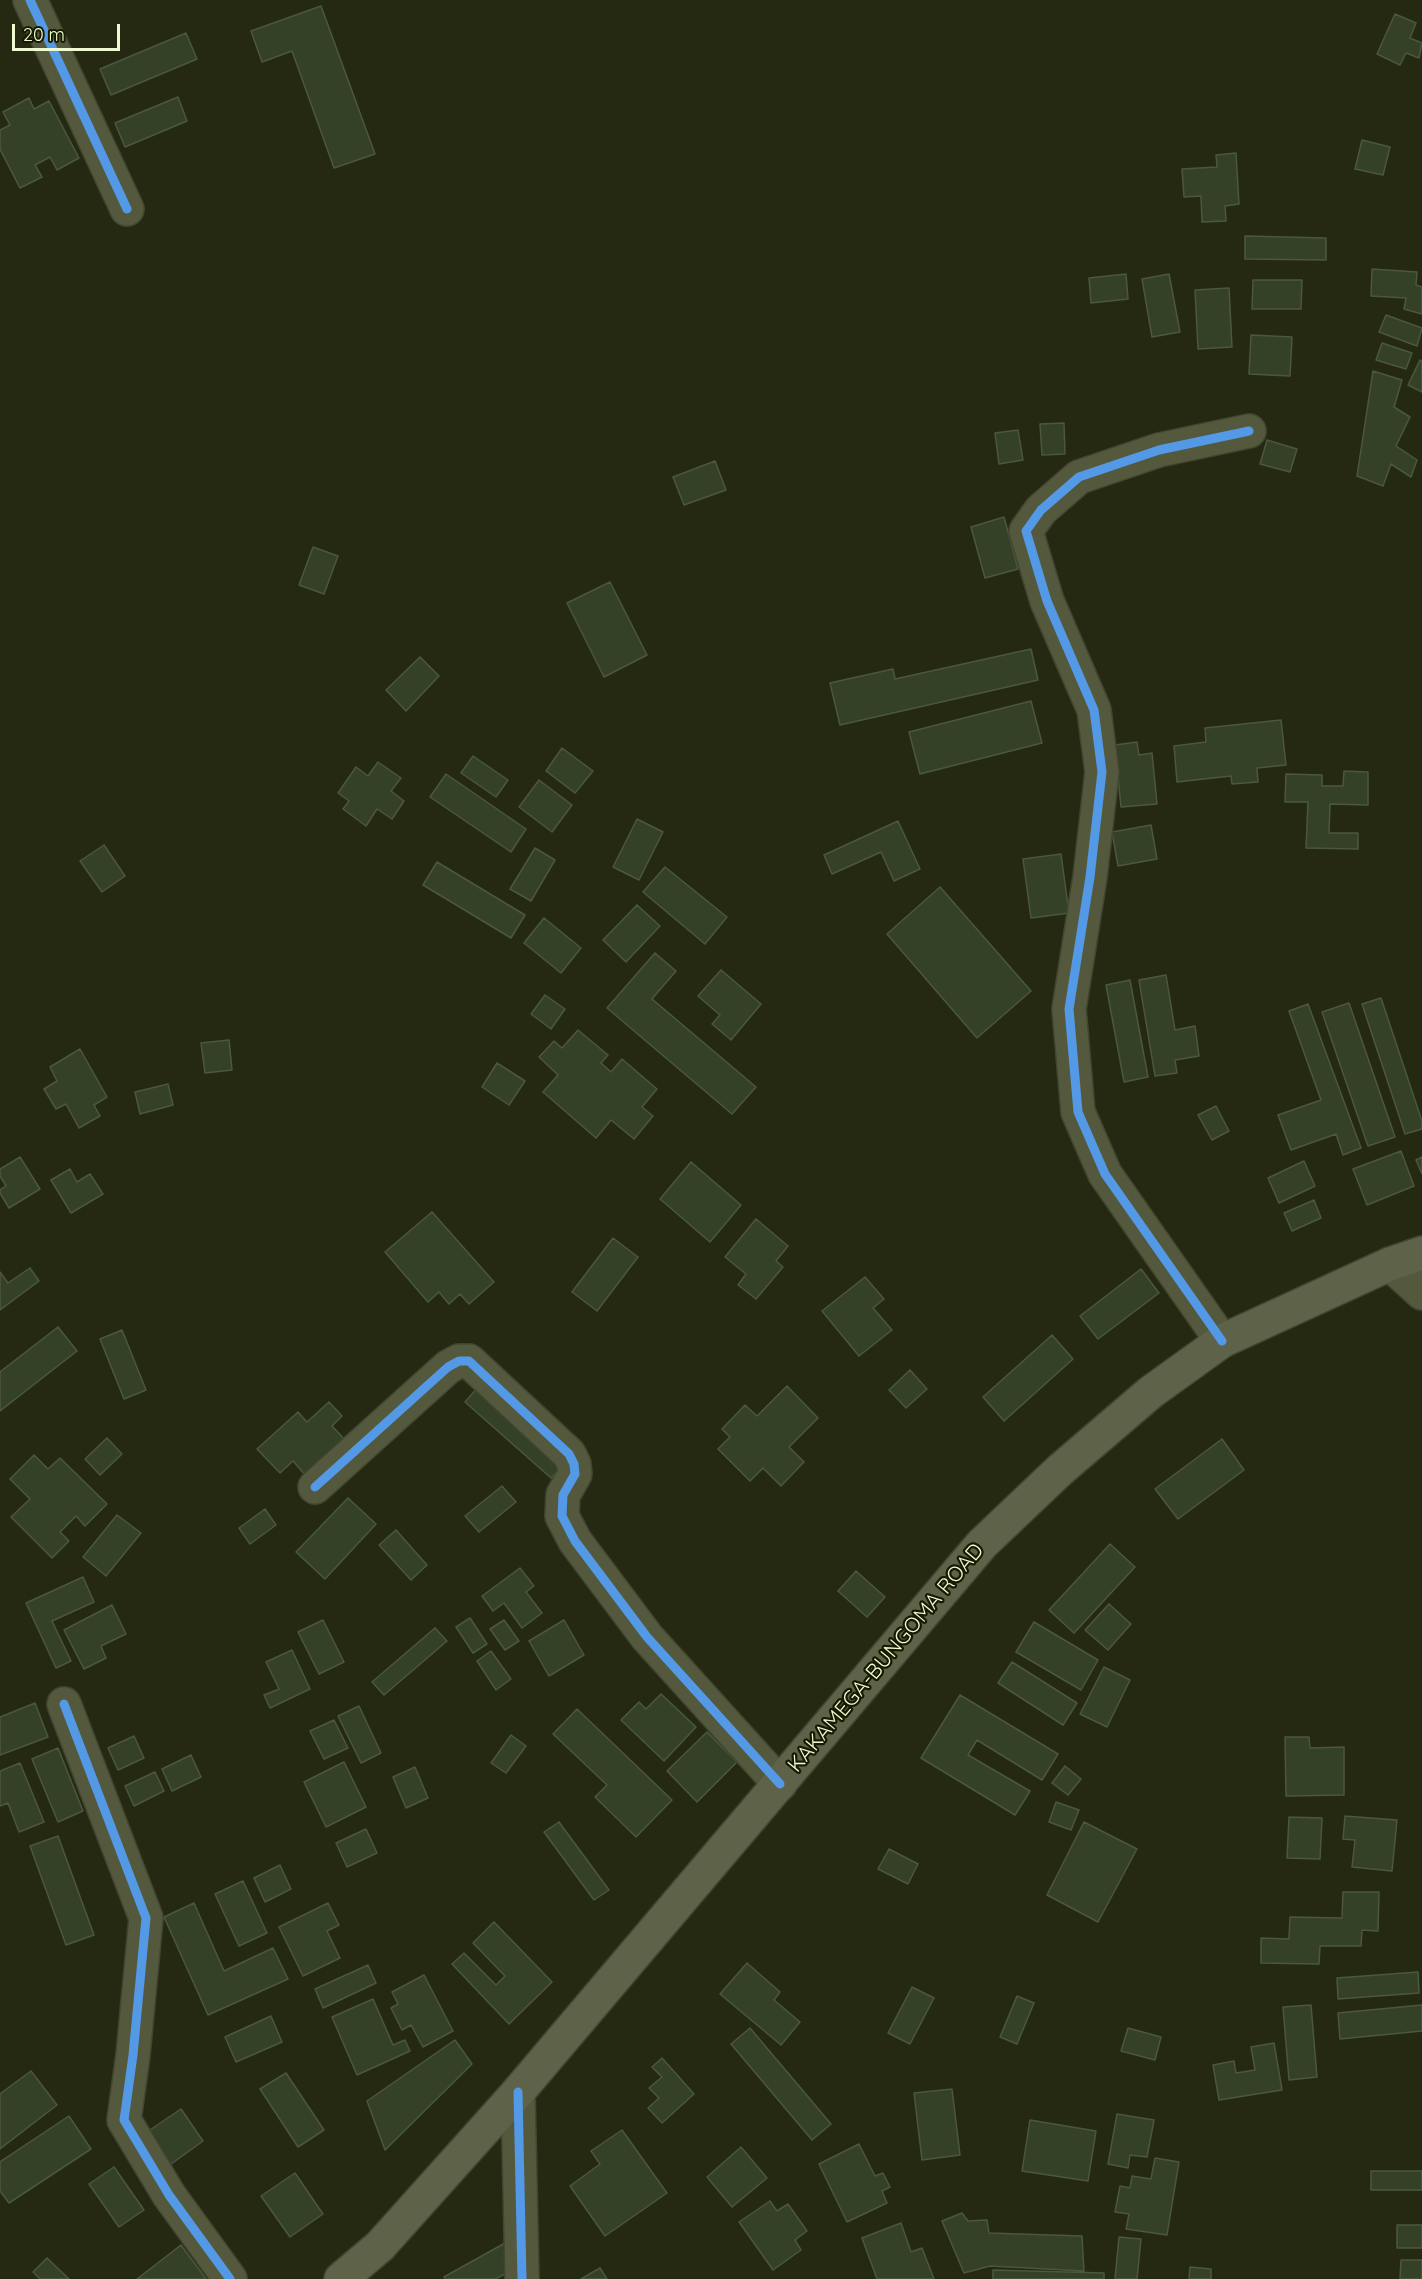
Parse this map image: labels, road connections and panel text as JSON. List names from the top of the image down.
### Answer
{
  "streets": {
    "main road": ["KAKAMEGA-BUNGOMA ROAD"]
  },
  "scale_bar": "20 m"
}
